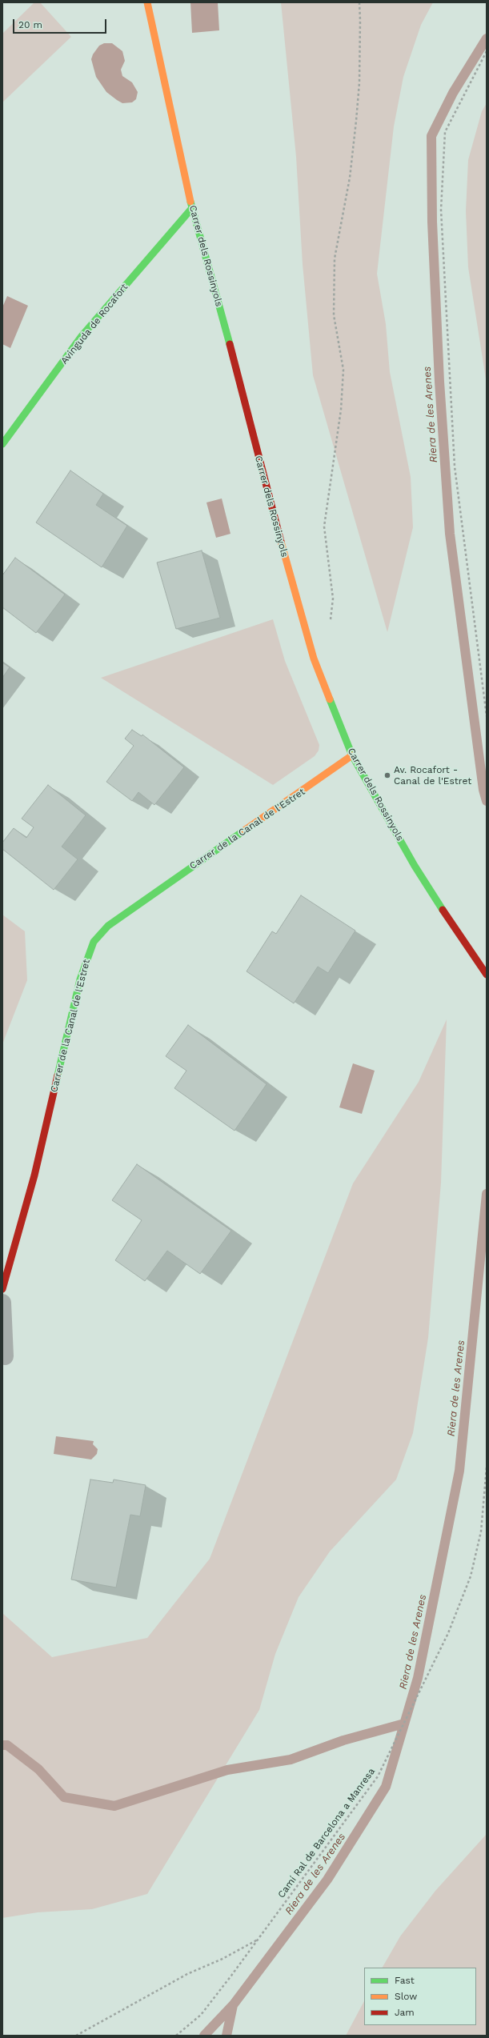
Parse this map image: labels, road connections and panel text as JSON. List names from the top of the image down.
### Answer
{
  "streets": {
    "street": ["Carrer dels Rossinyols", "Avinguda de Rocafort", "Carrer de la Canal de l'Estret"],
    "path": ["Camí Ral de Barcelona a Manresa"]
  },
  "crossings": [
    ["Carrer dels Rossinyols", "Avinguda de Rocafort"],
    ["Carrer dels Rossinyols", "Carrer de la Canal de l'Estret"]
  ],
  "water": ["Riera de les Arenes"],
  "places": ["Av. Rocafort - Canal de l'Estret"],
  "legend": ["Fast", "Slow", "Jam"],
  "scale_bar": "20 m"
}
